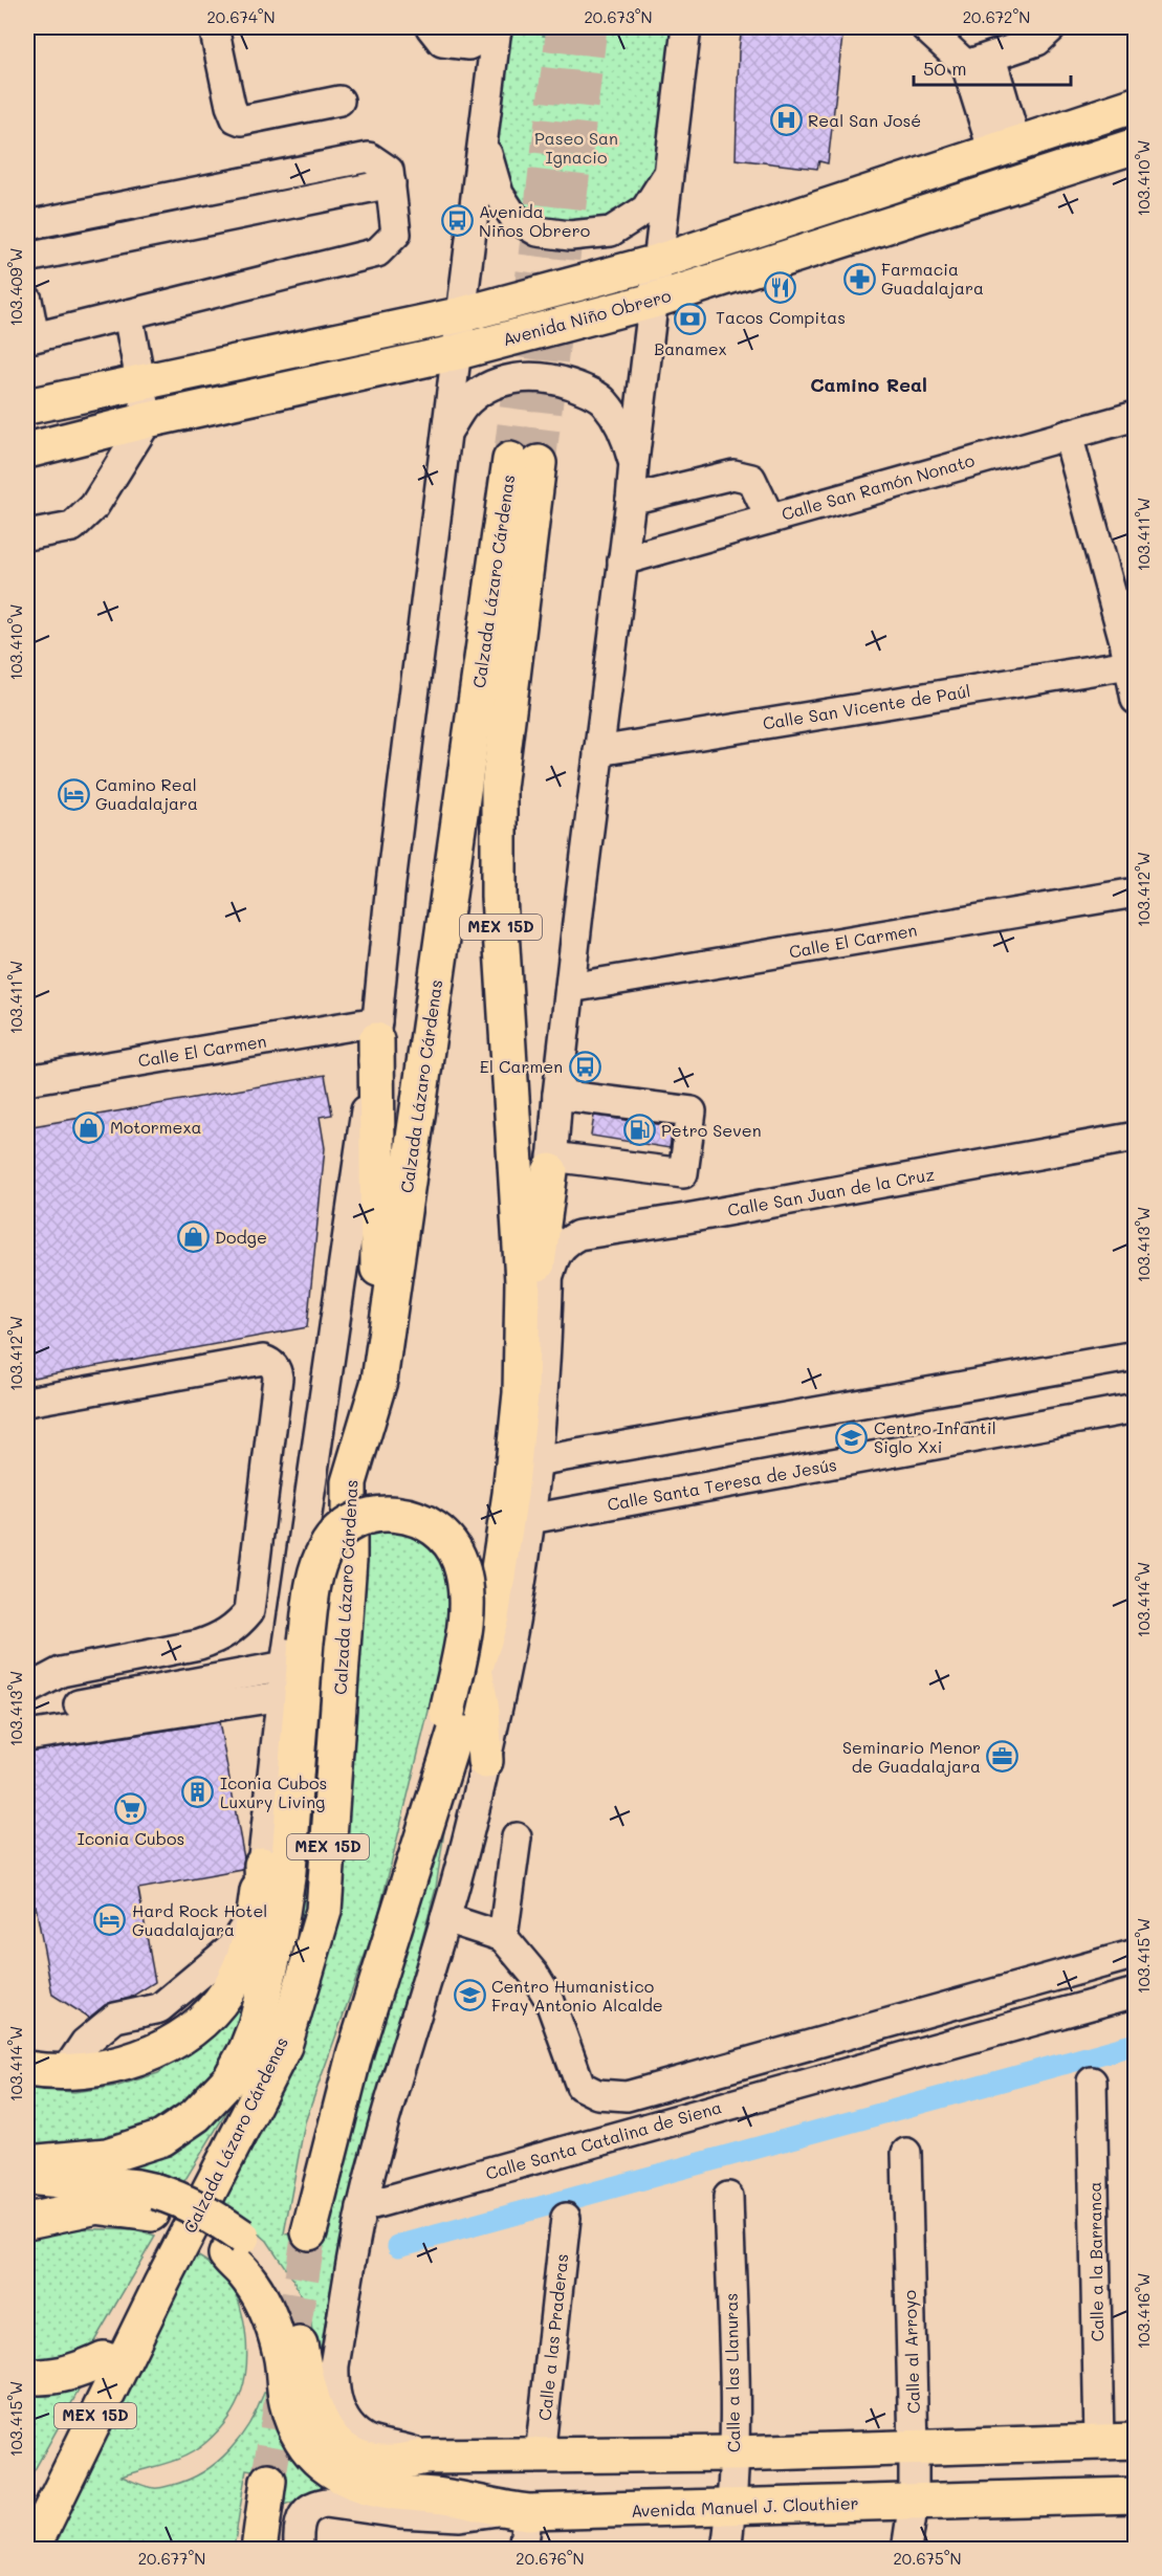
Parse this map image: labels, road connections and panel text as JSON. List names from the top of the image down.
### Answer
{
  "streets": {
    "main road": [
      "Avenida Niño Obrero",
      "Calzada Lázaro Cárdenas",
      "MEX 15D",
      "Avenida Manuel J. Clouthier"
    ],
    "street": [
      "Calle San Ramón Nonato",
      "Calle San Vicente de Paúl",
      "Calle El Carmen",
      "Calle San Juan de la Cruz",
      "Calle Santa Teresa de Jesús",
      "Calle Santa Catalina de Siena",
      "Calle a la Barranca",
      "Calle a las Praderas",
      "Calle al Arroyo",
      "Calle a las Llanuras"
    ]
  },
  "crossings": [
    ["Calle al Arroyo", "Avenida Manuel J. Clouthier"],
    ["Calle a las Llanuras", "Avenida Manuel J. Clouthier"]
  ],
  "districts": ["Camino Real"],
  "parks": ["Paseo San Ignacio"],
  "places": {
    "hospital": ["Real San José"],
    "bus stop": ["Avenida Niños Obrero", "El Carmen"],
    "pharmacy": ["Farmacia Guadalajara"],
    "restaurant": ["Tacos Compitas"],
    "bank": ["Banamex"],
    "hotel": ["Camino Real Guadalajara", "Hard Rock Hotel Guadalajara"],
    "shop": ["Motormexa", "Dodge"],
    "fuel station": ["Petro Seven"],
    "school or university": ["Centro Infantil Siglo Xxi", "Centro Humanistico Fray Antonio Alcalde"],
    "office": ["Seminario Menor de Guadalajara"],
    "building": ["Iconia Cubos Luxury Living"],
    "supermarket": ["Iconia Cubos"]
  },
  "scale_bar": "50 m",
  "coordinates": [
    "20.674°N",
    "20.673°N",
    "20.672°N",
    "103.410°W",
    "103.409°W",
    "103.411°W",
    "103.412°W",
    "103.413°W",
    "103.414°W",
    "103.415°W",
    "103.416°W",
    "20.677°N",
    "20.676°N",
    "20.675°N"
  ]
}
